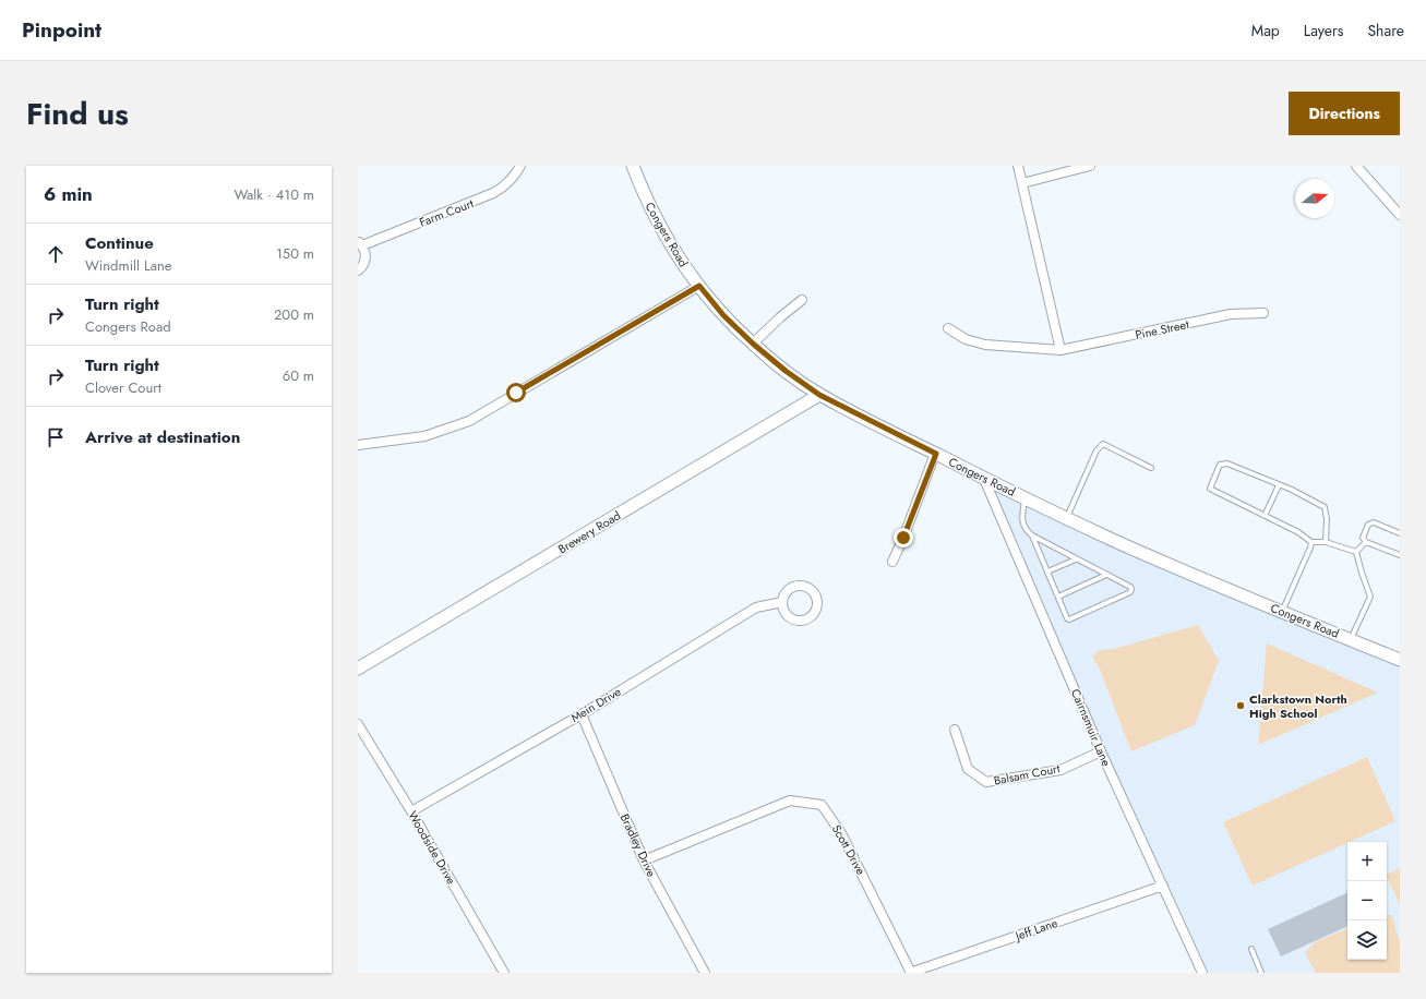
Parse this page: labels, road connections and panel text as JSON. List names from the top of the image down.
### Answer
{
  "streets": {
    "street": [
      "Farm Court",
      "Congers Road",
      "Pine Street",
      "Brewery Road",
      "Mein Drive",
      "Cairnsmuir Lane",
      "Balsam Court",
      "Bradley Drive",
      "Woodside Drive",
      "Scott Drive",
      "Jeff Lane"
    ]
  },
  "crossings": [
    ["Congers Road", "Brewery Road"],
    ["Congers Road", "Cairnsmuir Lane"],
    ["Mein Drive", "Bradley Drive"],
    ["Mein Drive", "Woodside Drive"],
    ["Cairnsmuir Lane", "Balsam Court"],
    ["Cairnsmuir Lane", "Jeff Lane"],
    ["Bradley Drive", "Scott Drive"],
    ["Scott Drive", "Jeff Lane"]
  ],
  "places": ["Clarkstown North High School"],
  "north": "right",
  "page": {
    "header": "Pinpoint",
    "nav": ["Map", "Layers", "Share"],
    "title": "Find us",
    "buttons": "Directions",
    "heading": ["6 min", "Walk · 410 m"],
    "list": [
      ["Continue", "Windmill Lane", "150 m"],
      ["Turn right", "Congers Road", "200 m"],
      ["Turn right", "Clover Court", "60 m"],
      "Arrive at destination"
    ],
    "map_buttons": ["+", "−"]
  }
}
